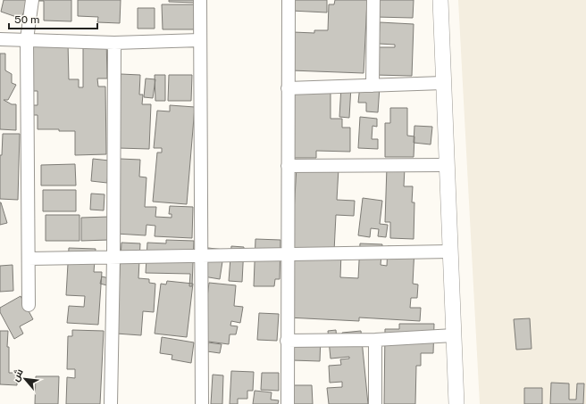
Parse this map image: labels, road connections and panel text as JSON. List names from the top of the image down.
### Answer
{
  "scale_bar": "50 m",
  "north": "top left"
}
